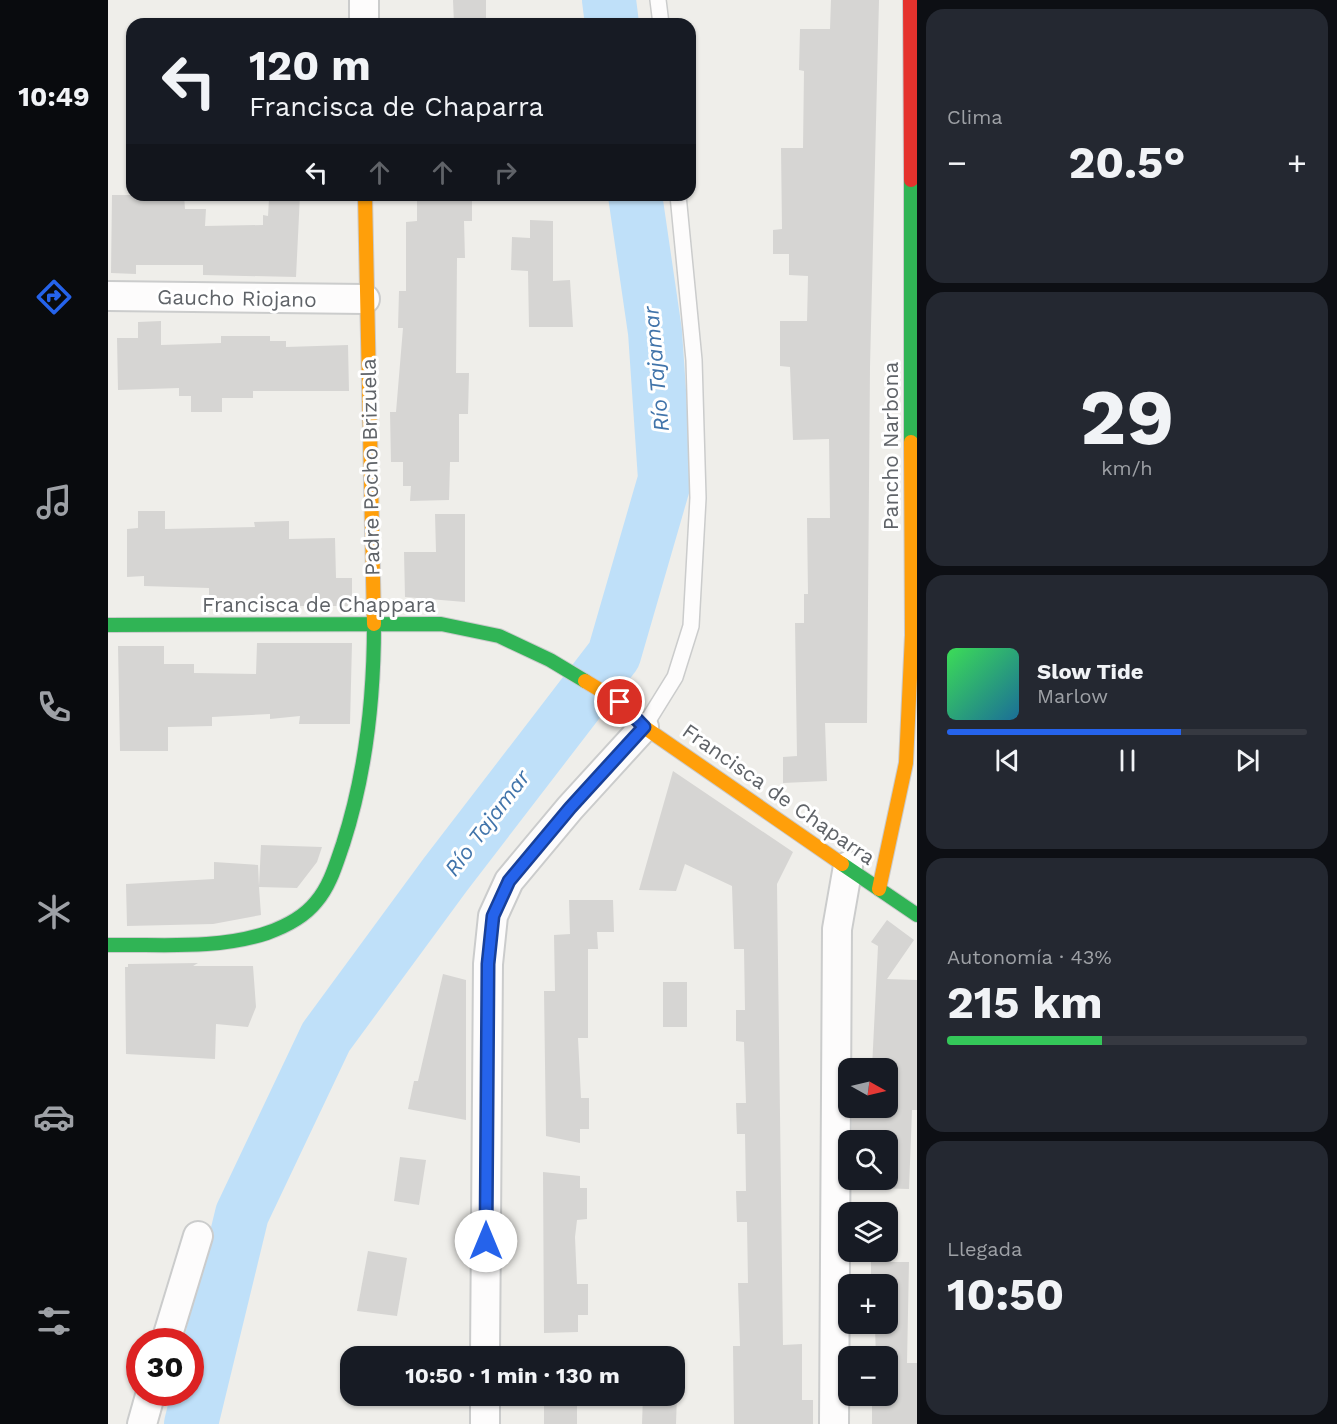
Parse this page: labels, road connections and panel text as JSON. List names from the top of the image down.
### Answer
{
  "streets": {
    "street": [
      "Gaucho Riojano",
      "Pancho Narbona",
      "Padre Pocho Brizuela",
      "Francisca de Chappara",
      "Francisca de Chaparra"
    ]
  },
  "crossings": [
    ["Gaucho Riojano", "Padre Pocho Brizuela"],
    ["Pancho Narbona", "Francisca de Chaparra"],
    ["Padre Pocho Brizuela", "Francisca de Chappara"],
    ["Francisca de Chappara", "Francisca de Chaparra"]
  ],
  "water": ["Río Tajamar"],
  "north": "right",
  "page": {
    "tabs": "10:49",
    "tile": [
      "Clima",
      ["29", "km/h"],
      ["Autonomía · 43%", "215 km"],
      ["Llegada", "10:50"]
    ],
    "turn": ["120 m", "Francisca de Chaparra"],
    "heat": ["−", "20.5°", "+"],
    "song": ["Slow Tide", "Marlow"],
    "map_buttons": ["+", "−"],
    "limit": "30",
    "trip": "10:50 · 1 min · 130 m"
  }
}
